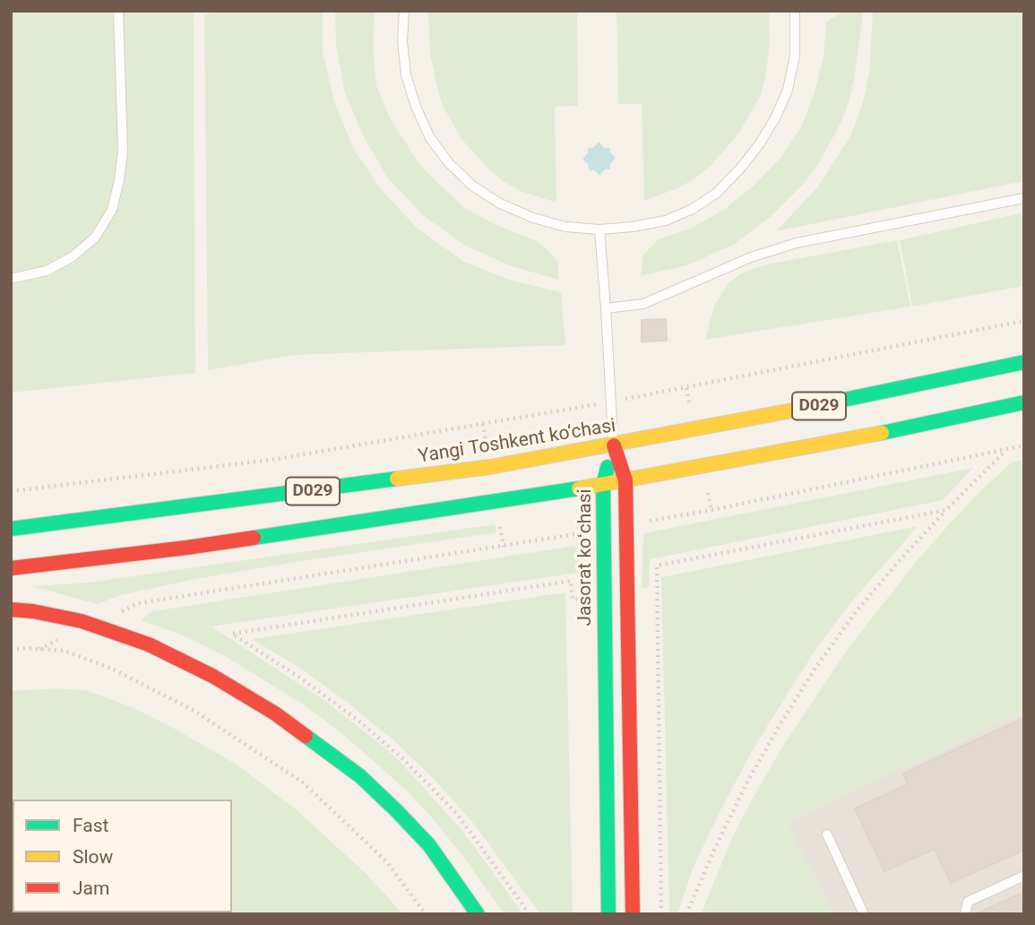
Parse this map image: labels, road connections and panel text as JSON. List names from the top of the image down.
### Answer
{
  "streets": {
    "main road": ["D029", "Yangi Toshkent ko‘chasi", "Jasorat koʻchasi"]
  },
  "crossings": [
    ["D029", "Jasorat koʻchasi"],
    ["Yangi Toshkent ko‘chasi", "Jasorat koʻchasi"]
  ],
  "legend": ["Fast", "Slow", "Jam"]
}
